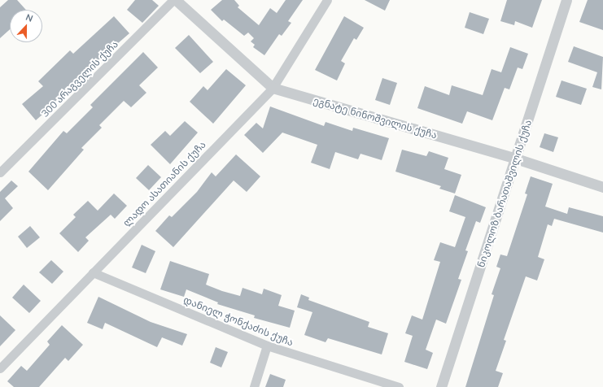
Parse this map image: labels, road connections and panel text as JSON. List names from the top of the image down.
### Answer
{
  "streets": {
    "street": [
      "300 არაგველის ქუჩა",
      "ეგნატე ნინოშვილის ქუჩა",
      "ლადო ასათიანის ქუჩა",
      "ნიკოლოზ ბარათაშვილის ქუჩა",
      "დანიელ ჭონქაძის ქუჩა"
    ]
  },
  "crossings": [
    ["300 არაგველის ქუჩა", "ეგნატე ნინოშვილის ქუჩა"],
    ["ეგნატე ნინოშვილის ქუჩა", "ლადო ასათიანის ქუჩა"],
    ["ეგნატე ნინოშვილის ქუჩა", "ნიკოლოზ ბარათაშვილის ქუჩა"],
    ["ლადო ასათიანის ქუჩა", "დანიელ ჭონქაძის ქუჩა"]
  ],
  "north": "top"
}
